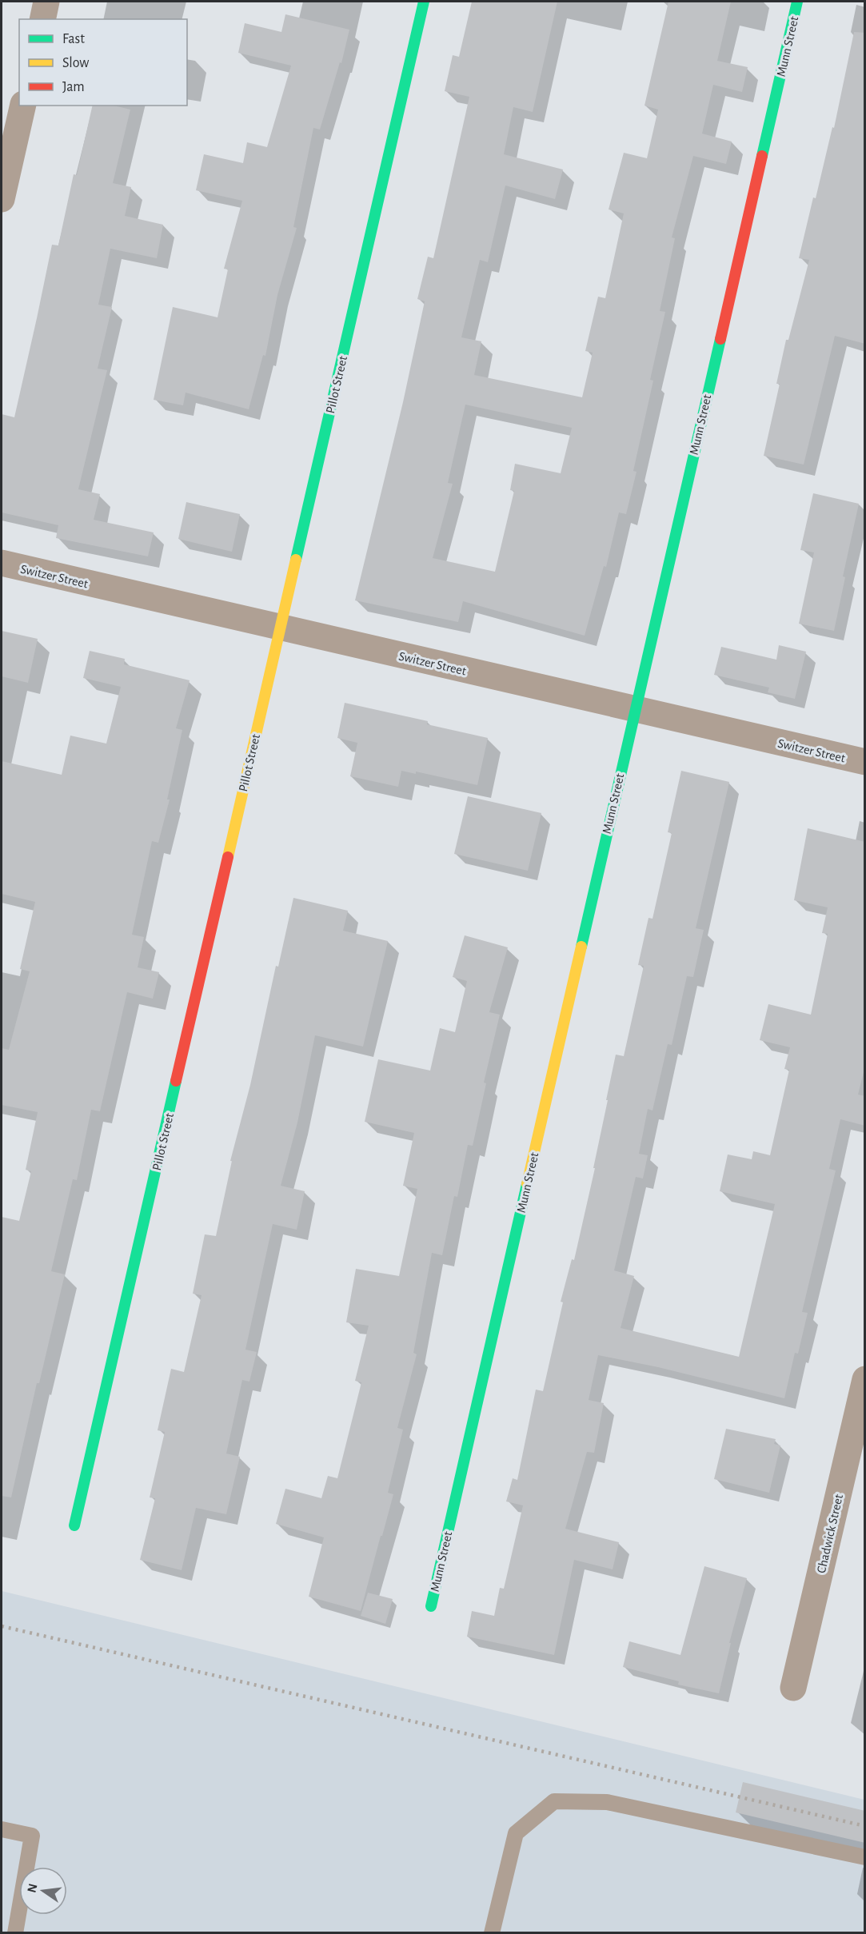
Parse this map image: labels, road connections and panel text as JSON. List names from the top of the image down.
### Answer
{
  "streets": {
    "street": [
      "Munn Street",
      "Pillot Street",
      "Switzer Street",
      "Chadwick Street"
    ]
  },
  "crossings": [
    ["Munn Street", "Switzer Street"],
    ["Pillot Street", "Switzer Street"]
  ],
  "legend": ["Fast", "Slow", "Jam"],
  "north": "left"
}
